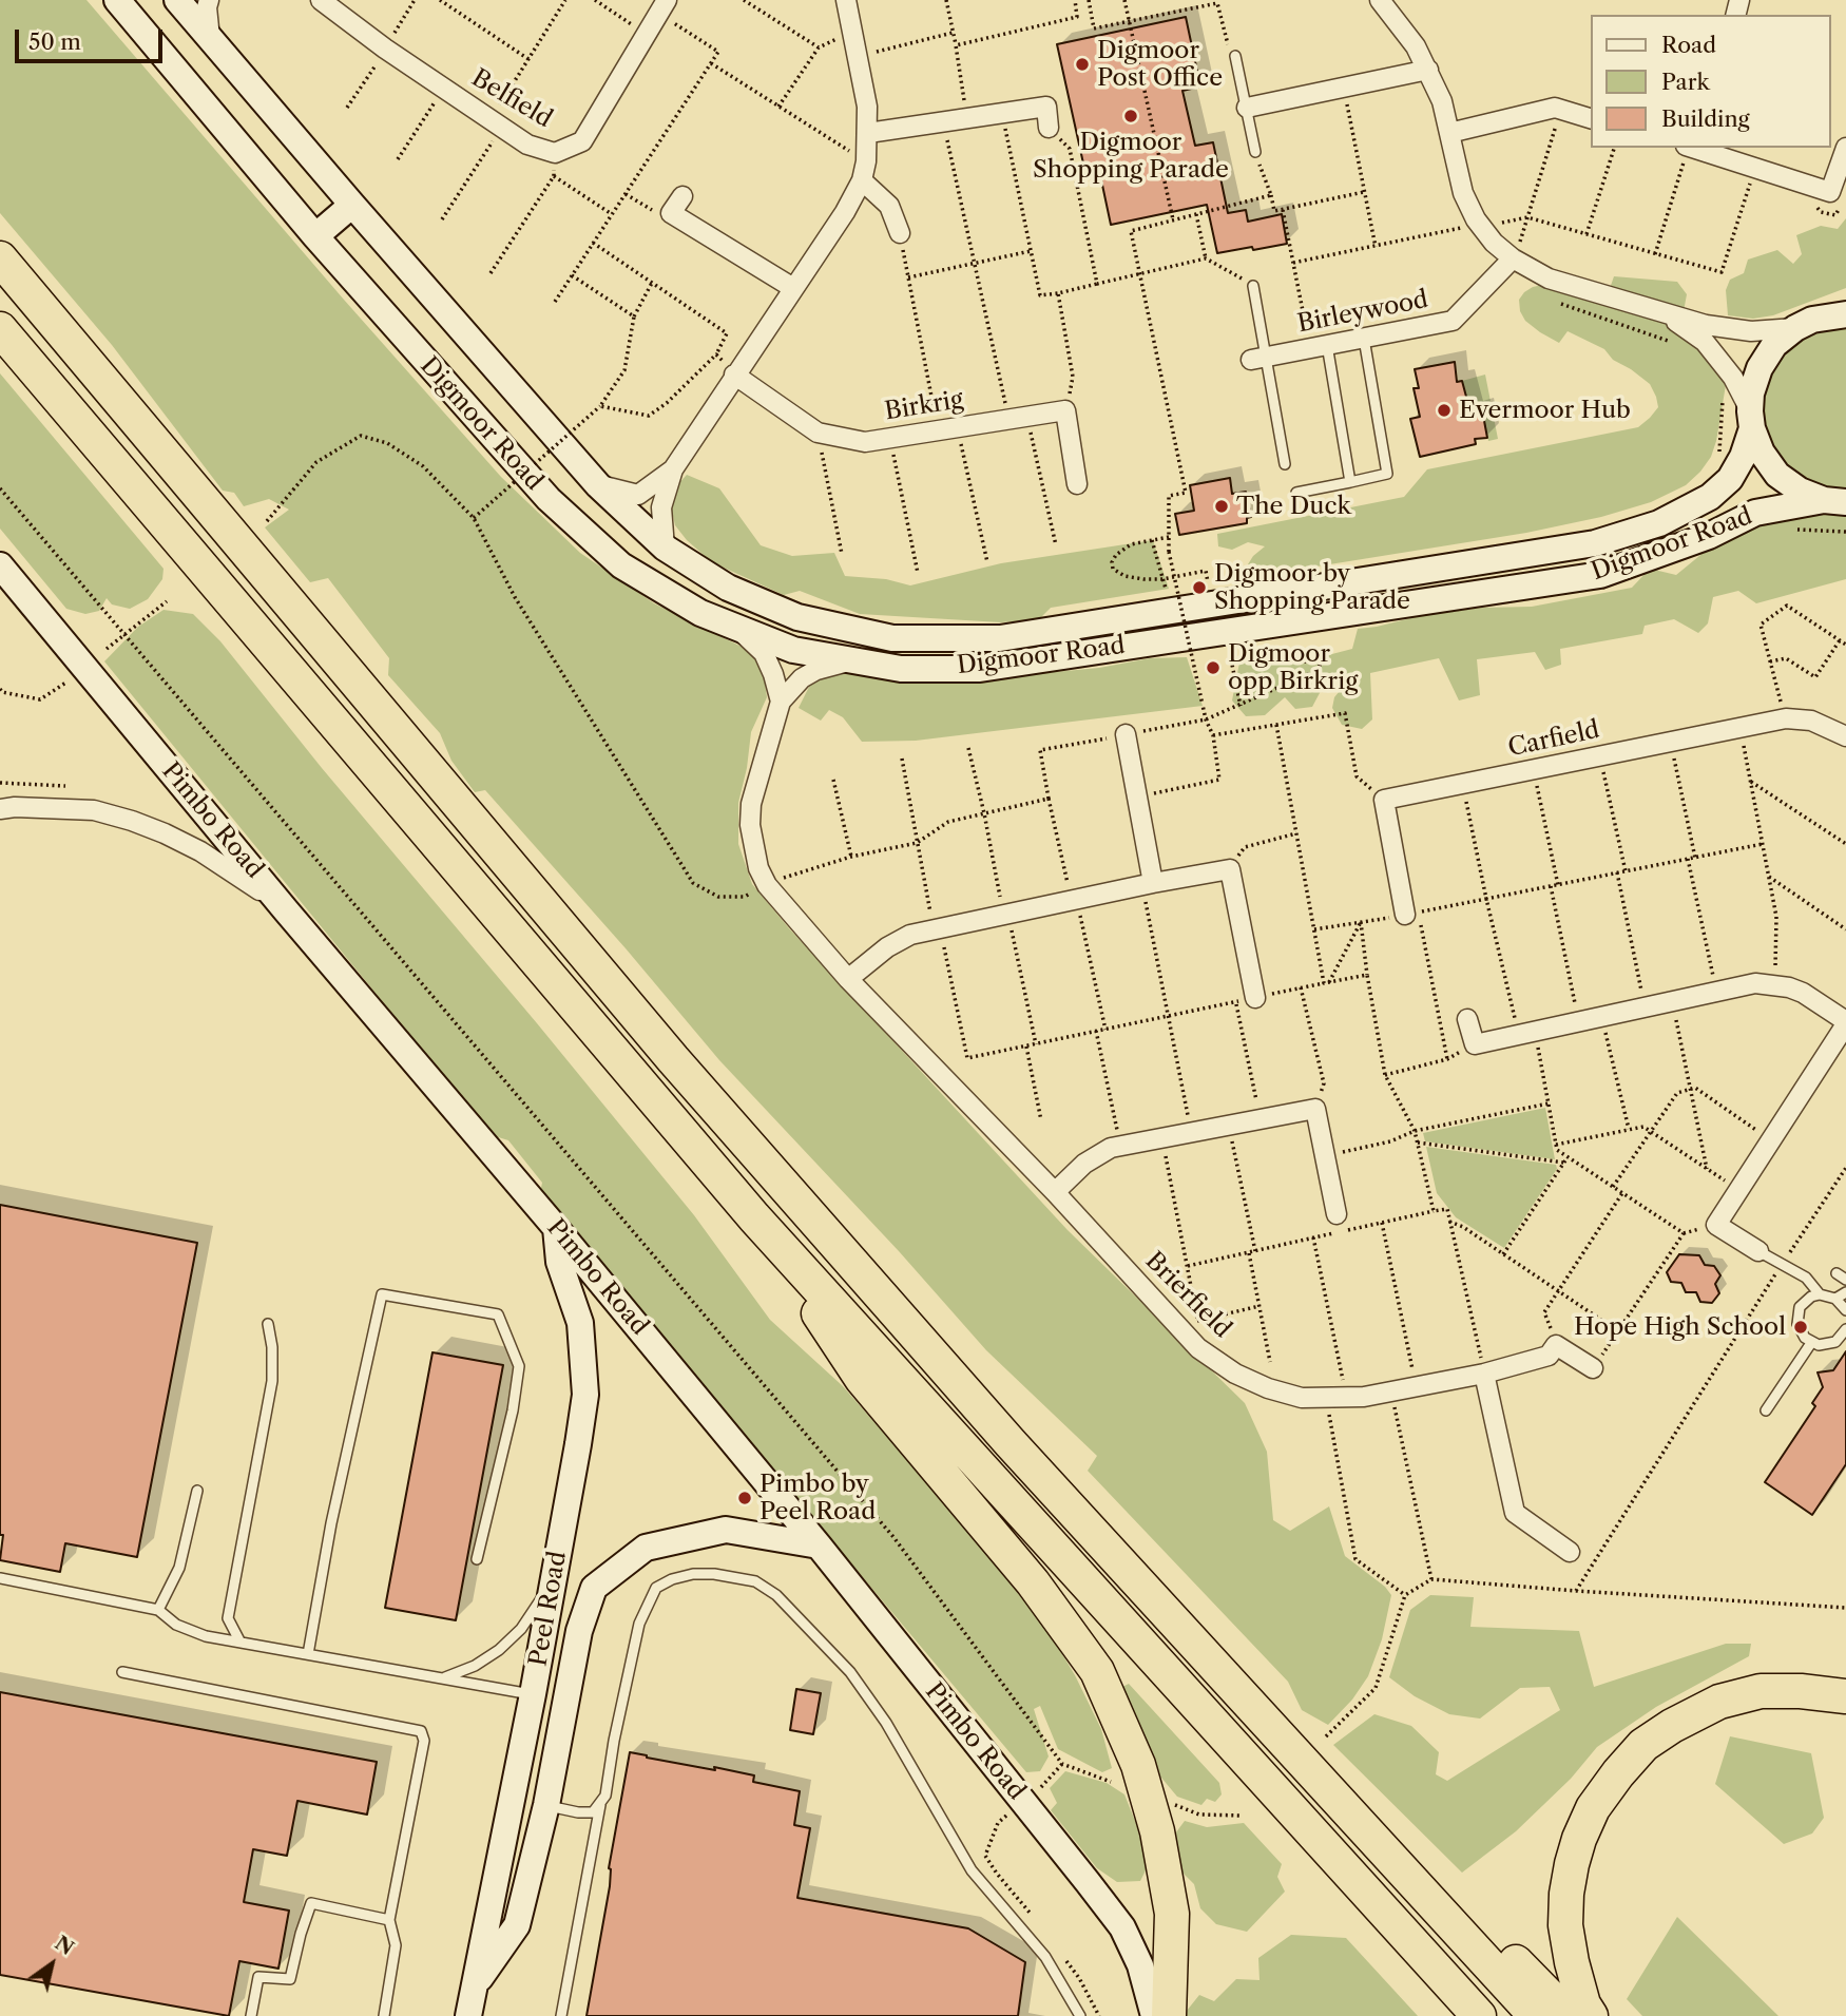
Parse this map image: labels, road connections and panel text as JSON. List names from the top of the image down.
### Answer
{
  "streets": {
    "street": [
      "Belfield",
      "Birleywood",
      "Birkrig",
      "Digmoor Road",
      "Carfield",
      "Pimbo Road",
      "Brierfield",
      "Peel Road"
    ]
  },
  "crossings": [
    ["Digmoor Road", "Brierfield"],
    ["Pimbo Road", "Peel Road"]
  ],
  "places": [
    "Digmoor Post Office",
    "Digmoor Shopping Parade",
    "Evermoor Hub",
    "The Duck",
    "Digmoor by Shopping Parade",
    "Digmoor opp Birkrig",
    "Hope High School",
    "Pimbo by Peel Road"
  ],
  "legend": ["Road", "Park", "Building"],
  "scale_bar": "50 m",
  "north": "top right"
}
